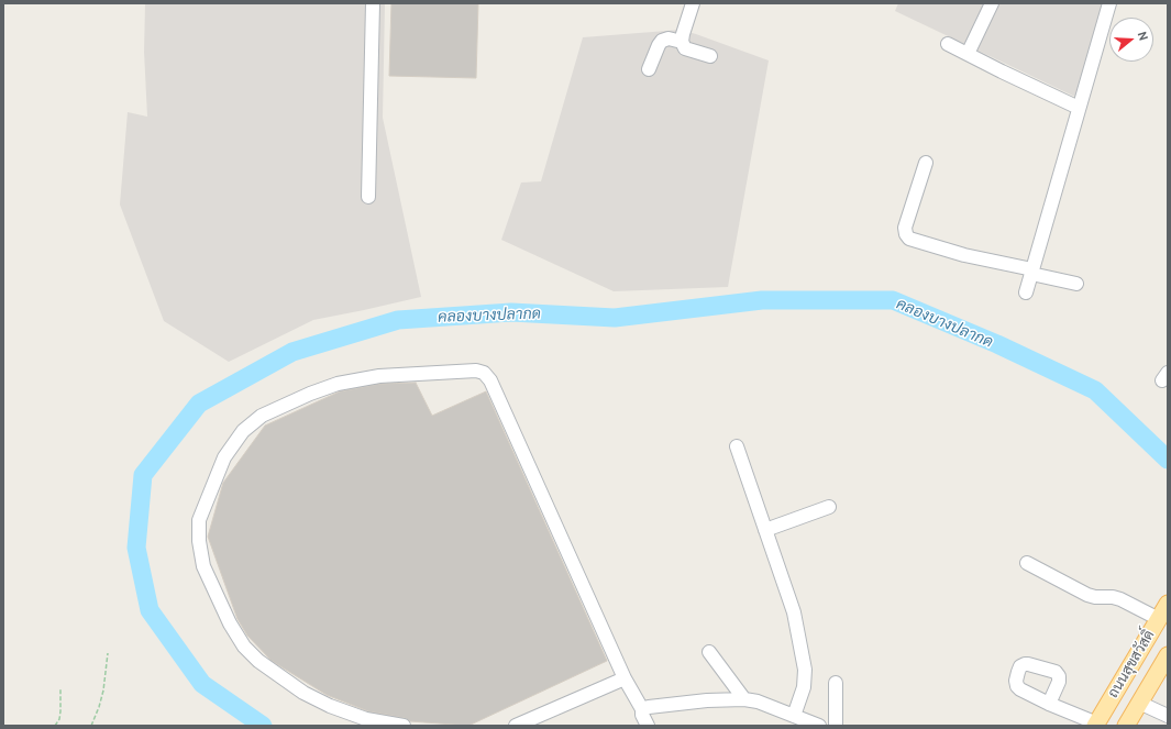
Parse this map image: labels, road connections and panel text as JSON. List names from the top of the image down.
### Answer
{
  "streets": {
    "main road": ["ถนนสุขสวัสดิ์"]
  },
  "water": ["คลองบางปลากด"],
  "north": "right"
}
